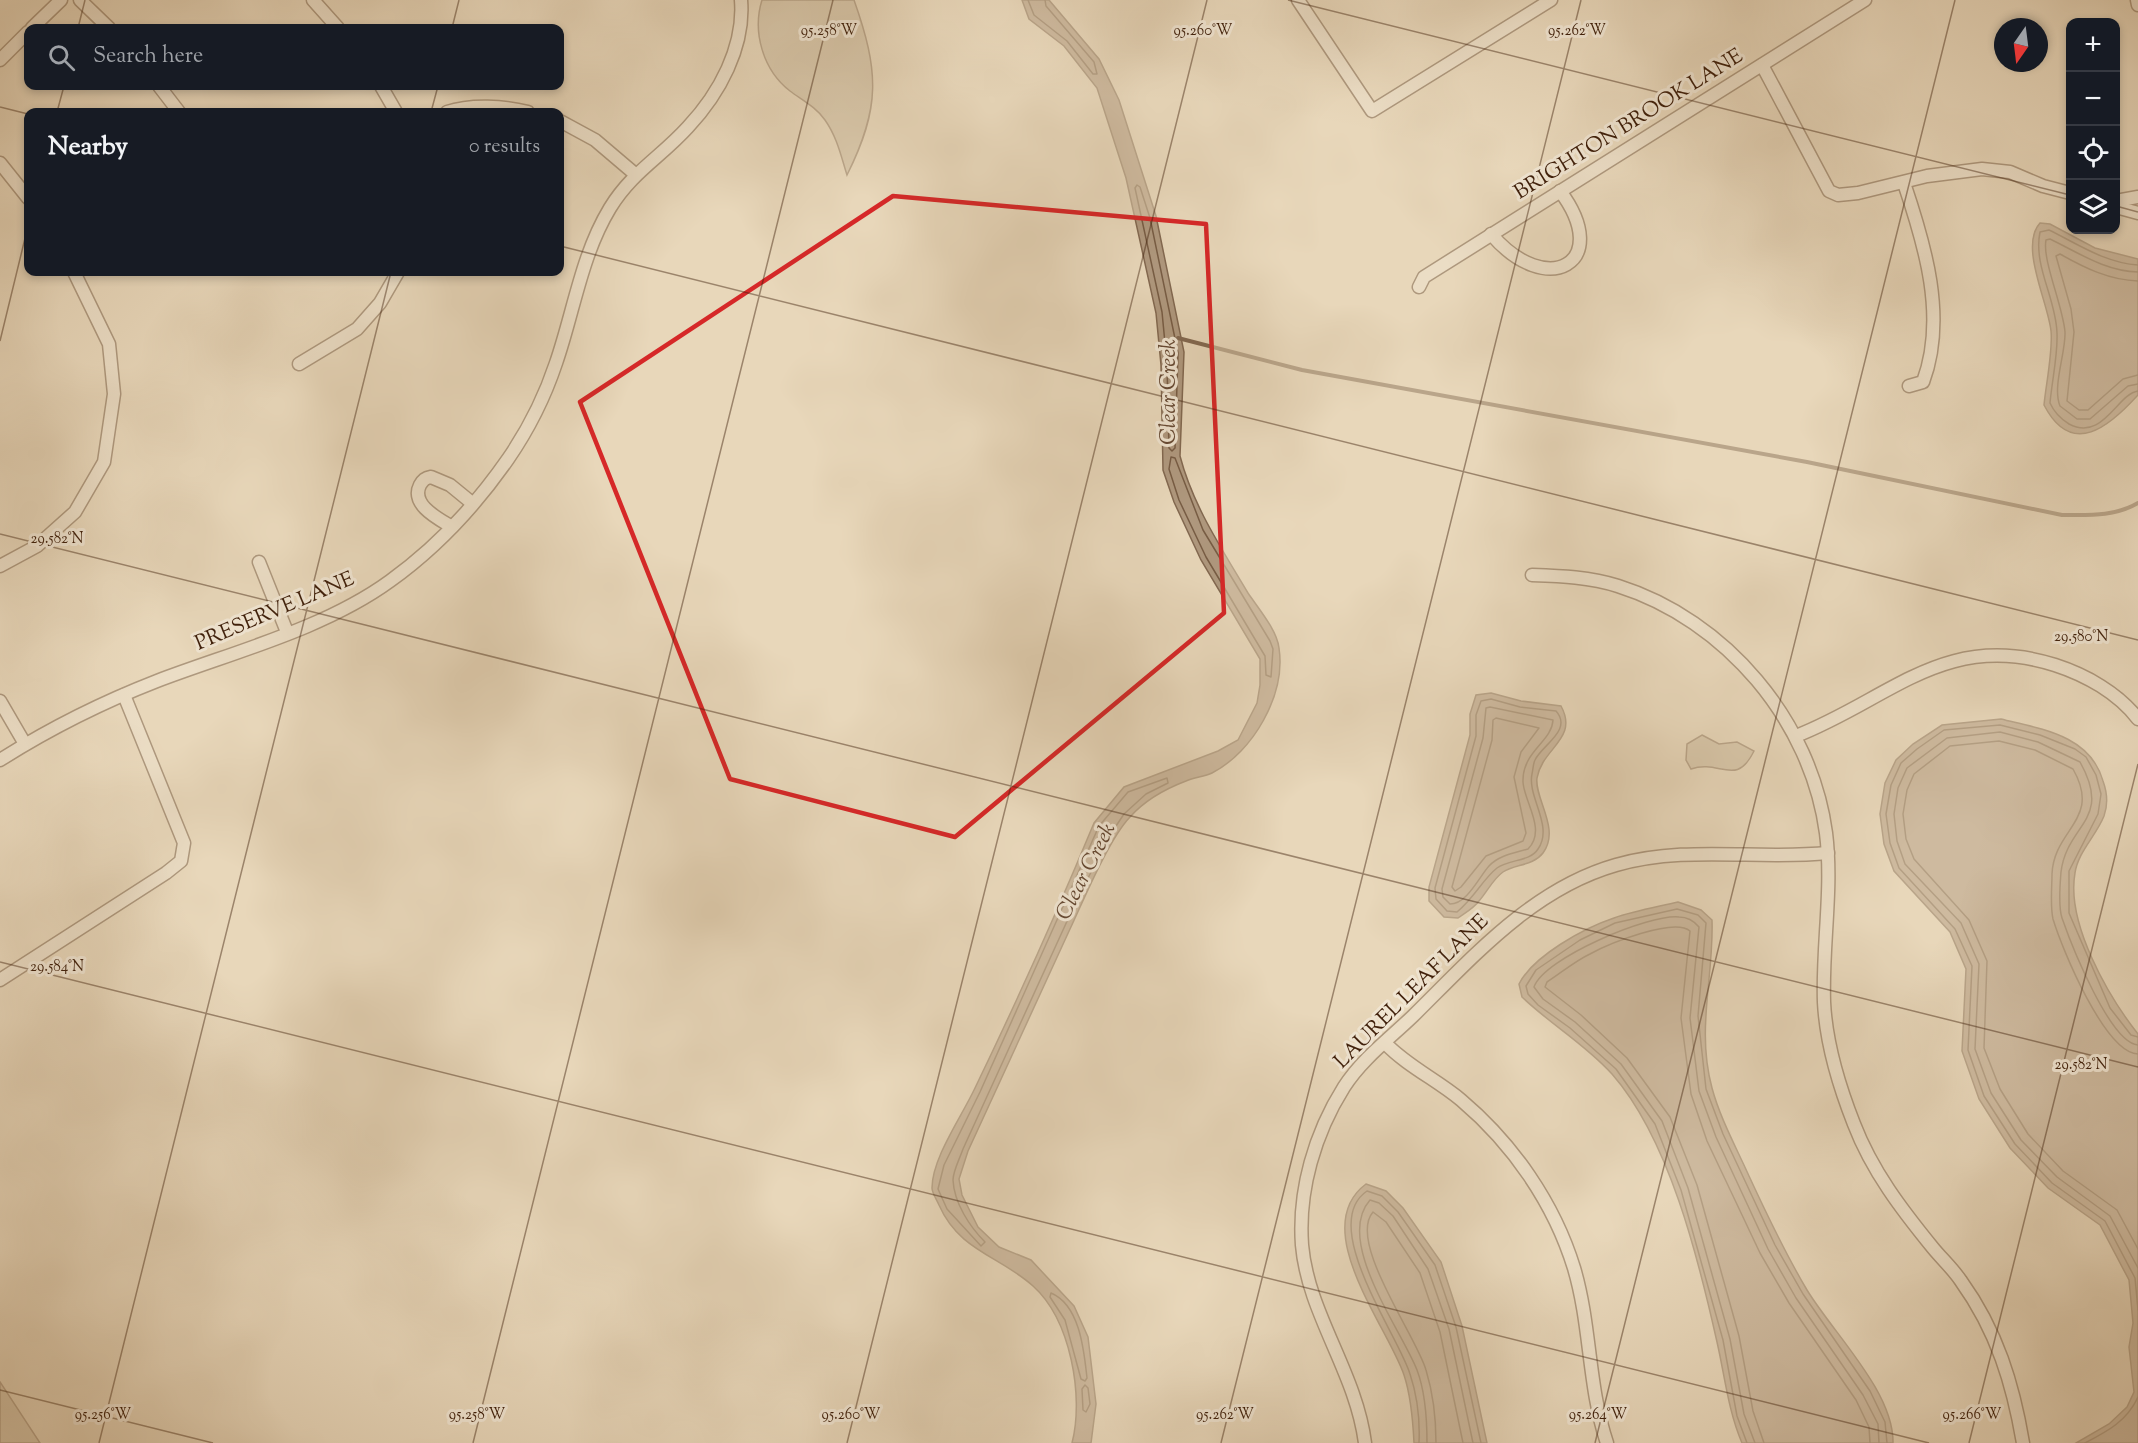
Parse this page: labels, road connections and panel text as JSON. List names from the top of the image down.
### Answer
{
  "streets": {
    "street": ["BRIGHTON BROOK LANE", "PRESERVE LANE", "LAUREL LEAF LANE"]
  },
  "water": ["Clear Creek"],
  "north": "bottom",
  "page": {
    "map_buttons": ["+", "−"],
    "search": "Search here",
    "heading": ["Nearby", "0 results"]
  },
  "coordinates": [
    "95.258°W",
    "95.260°W",
    "95.262°W",
    "29.582°N",
    "29.580°N",
    "29.584°N",
    "95.256°W",
    "95.264°W",
    "95.266°W"
  ]
}
